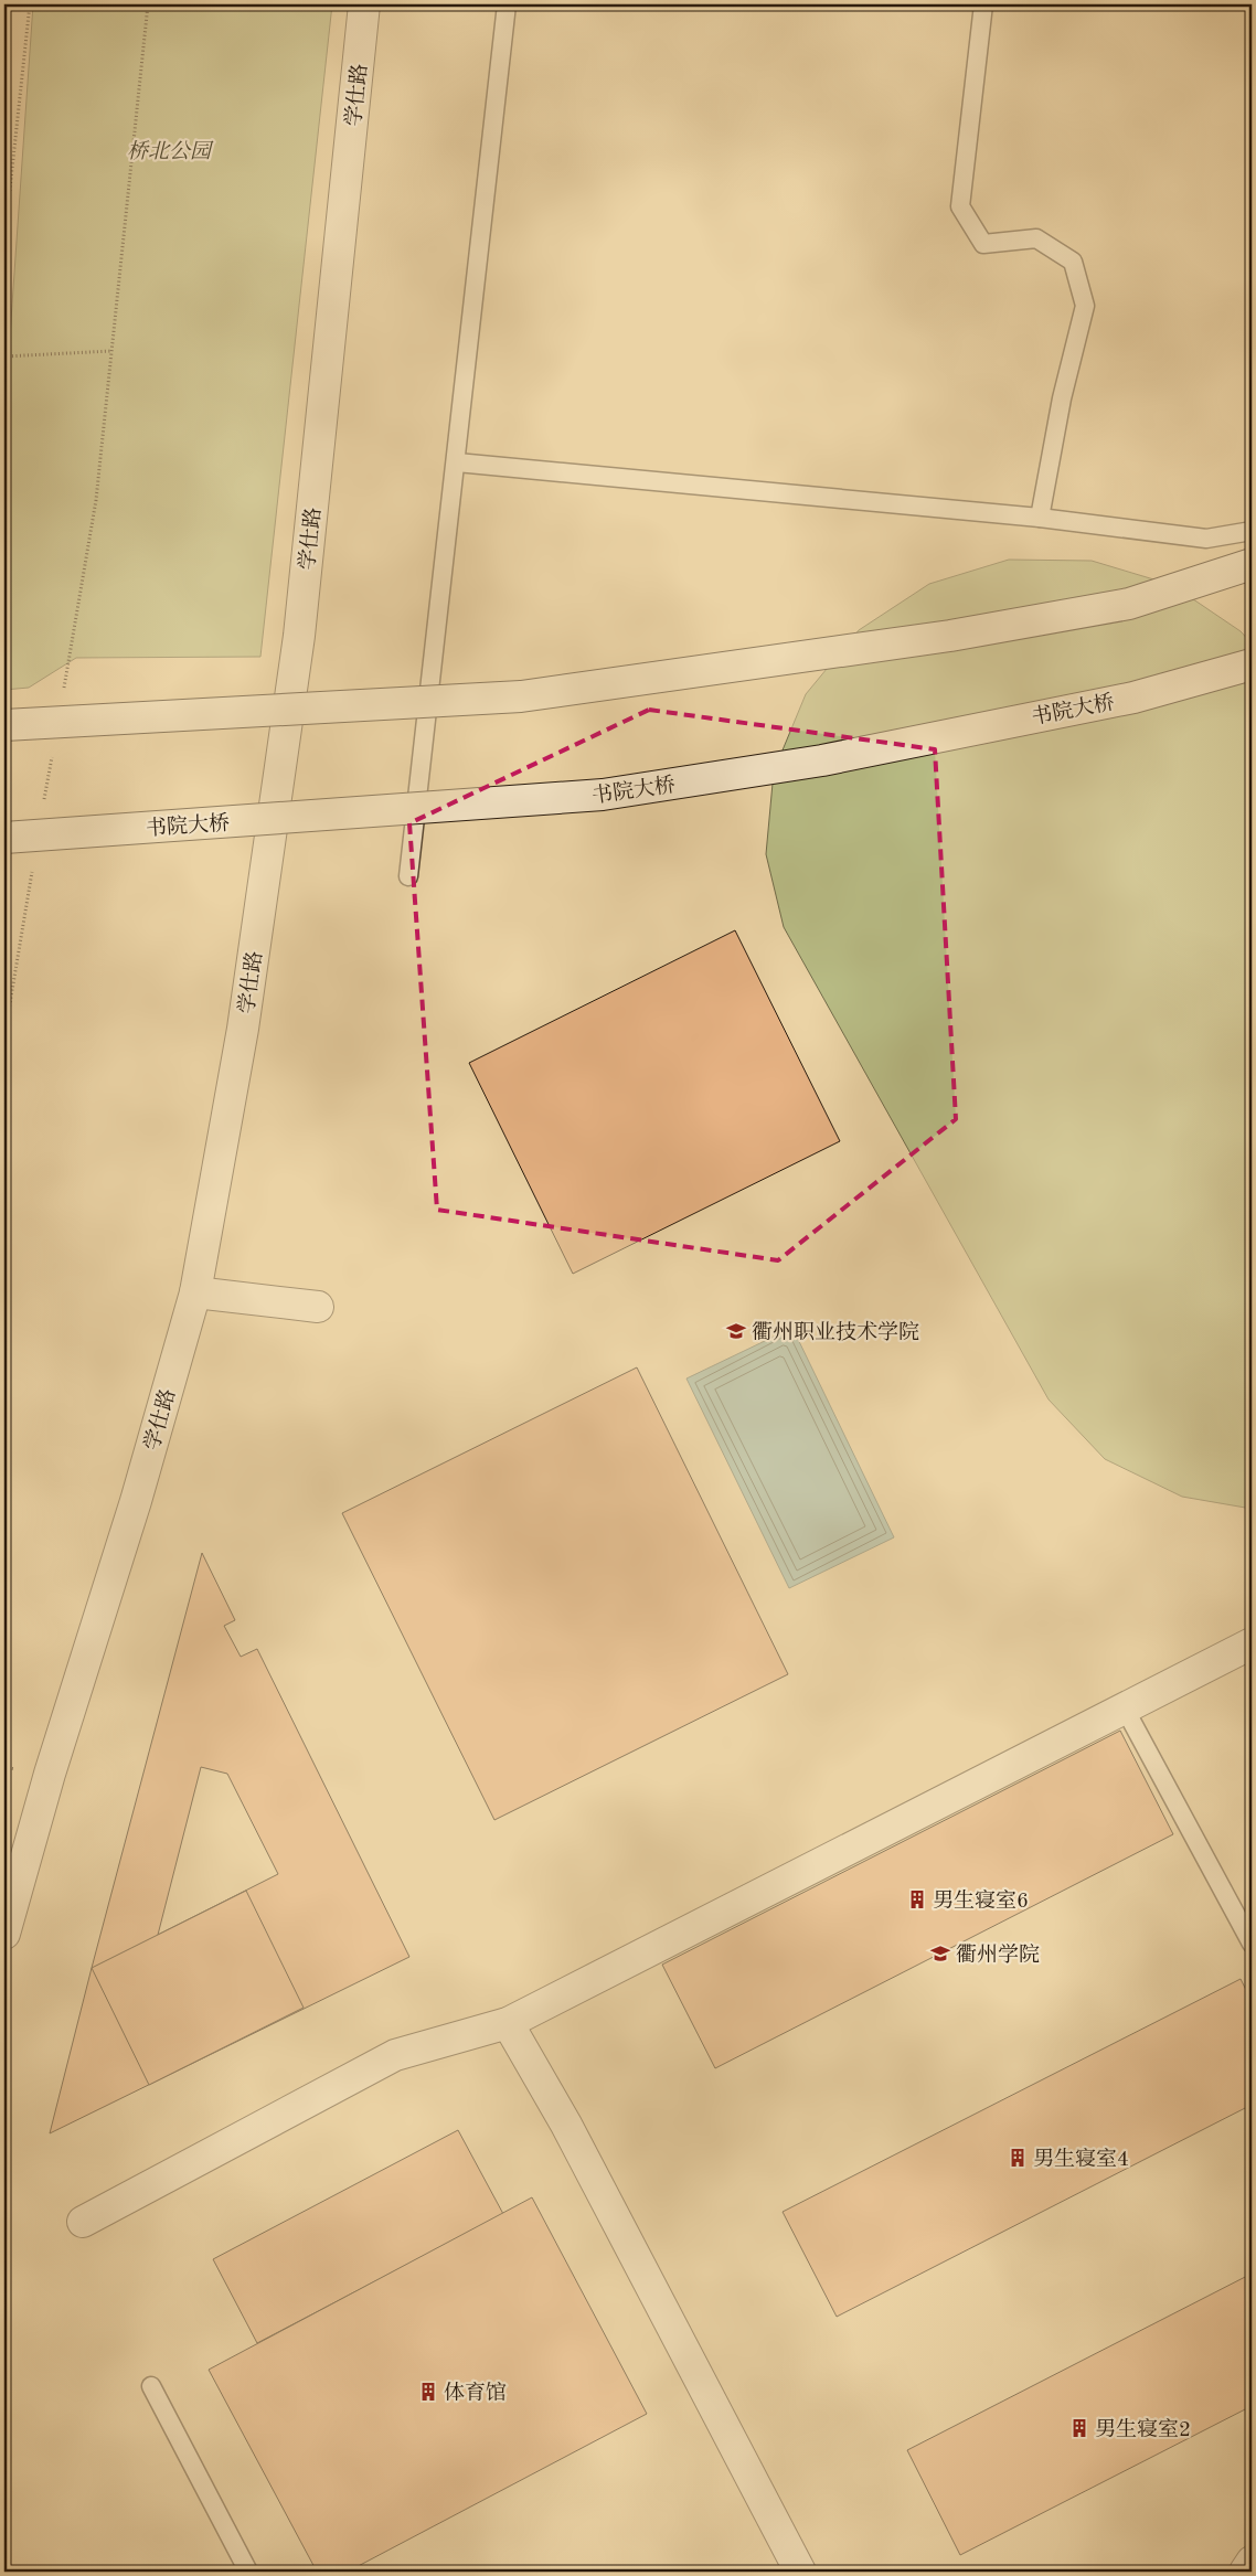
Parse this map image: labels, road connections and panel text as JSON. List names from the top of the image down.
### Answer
{
  "streets": {
    "street": ["学仕路", "书院大桥"]
  },
  "parks": ["桥北公园"],
  "places": {
    "school or university": ["衢州职业技术学院", "衢州学院"],
    "building": [
      "男生寝室6",
      "男生寝室4",
      "体育馆",
      "男生寝室2"
    ]
  }
}
